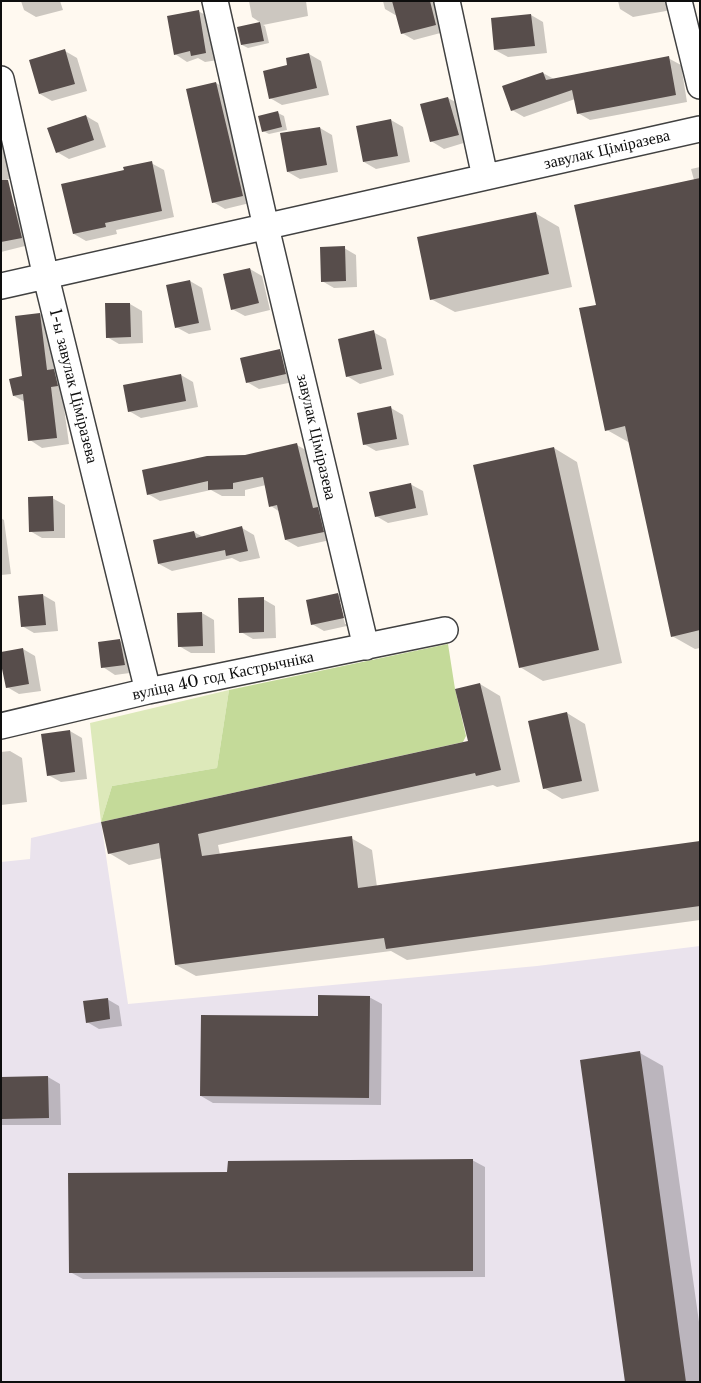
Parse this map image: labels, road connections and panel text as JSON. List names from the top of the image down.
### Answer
{
  "streets": {
    "street": ["завулак Ціміразева", "1-ы завулак Ціміразева", "вуліца 40 год Кастрычніка"]
  },
  "crossings": [
    ["завулак Ціміразева", "1-ы завулак Ціміразева"],
    ["завулак Ціміразева", "вуліца 40 год Кастрычніка"],
    ["1-ы завулак Ціміразева", "вуліца 40 год Кастрычніка"]
  ]
}
